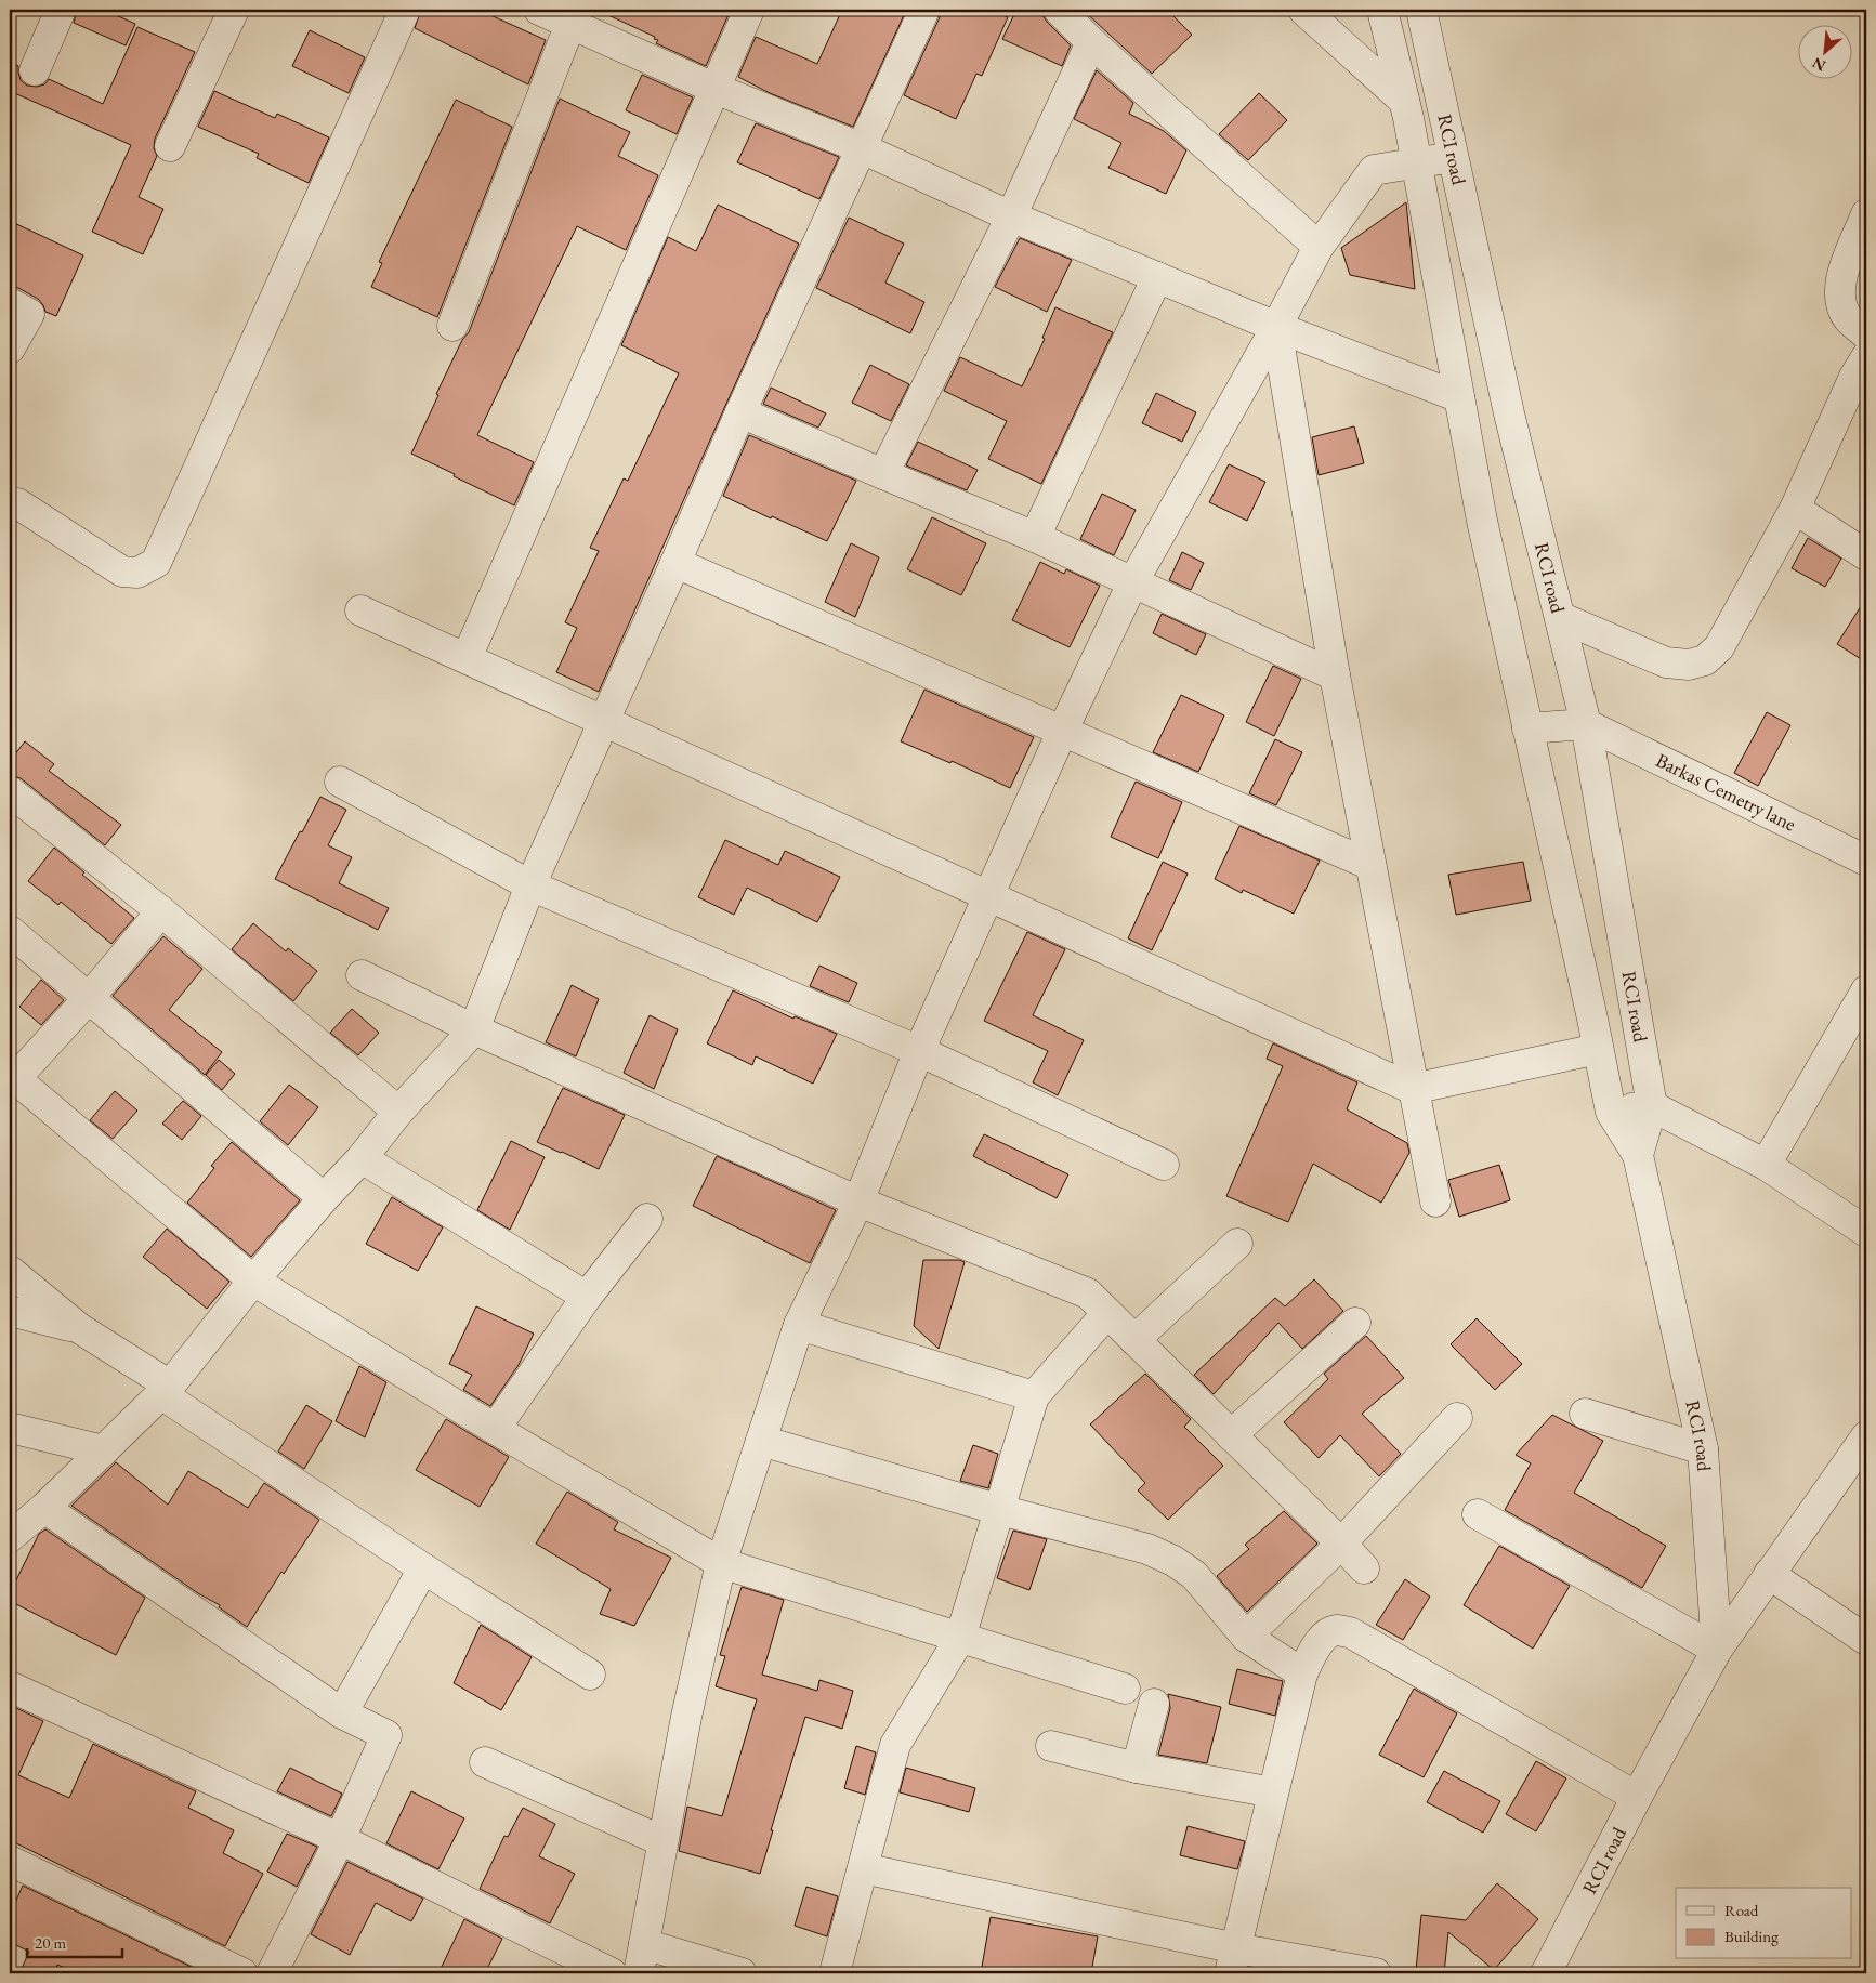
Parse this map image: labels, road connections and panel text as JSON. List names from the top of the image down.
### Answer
{
  "streets": {
    "street": ["RCI road", "Barkas Cemetry lane"]
  },
  "crossings": [
    ["RCI road", "Barkas Cemetry lane"]
  ],
  "legend": ["Road", "Building"],
  "scale_bar": "20 m",
  "north": "bottom left"
}
